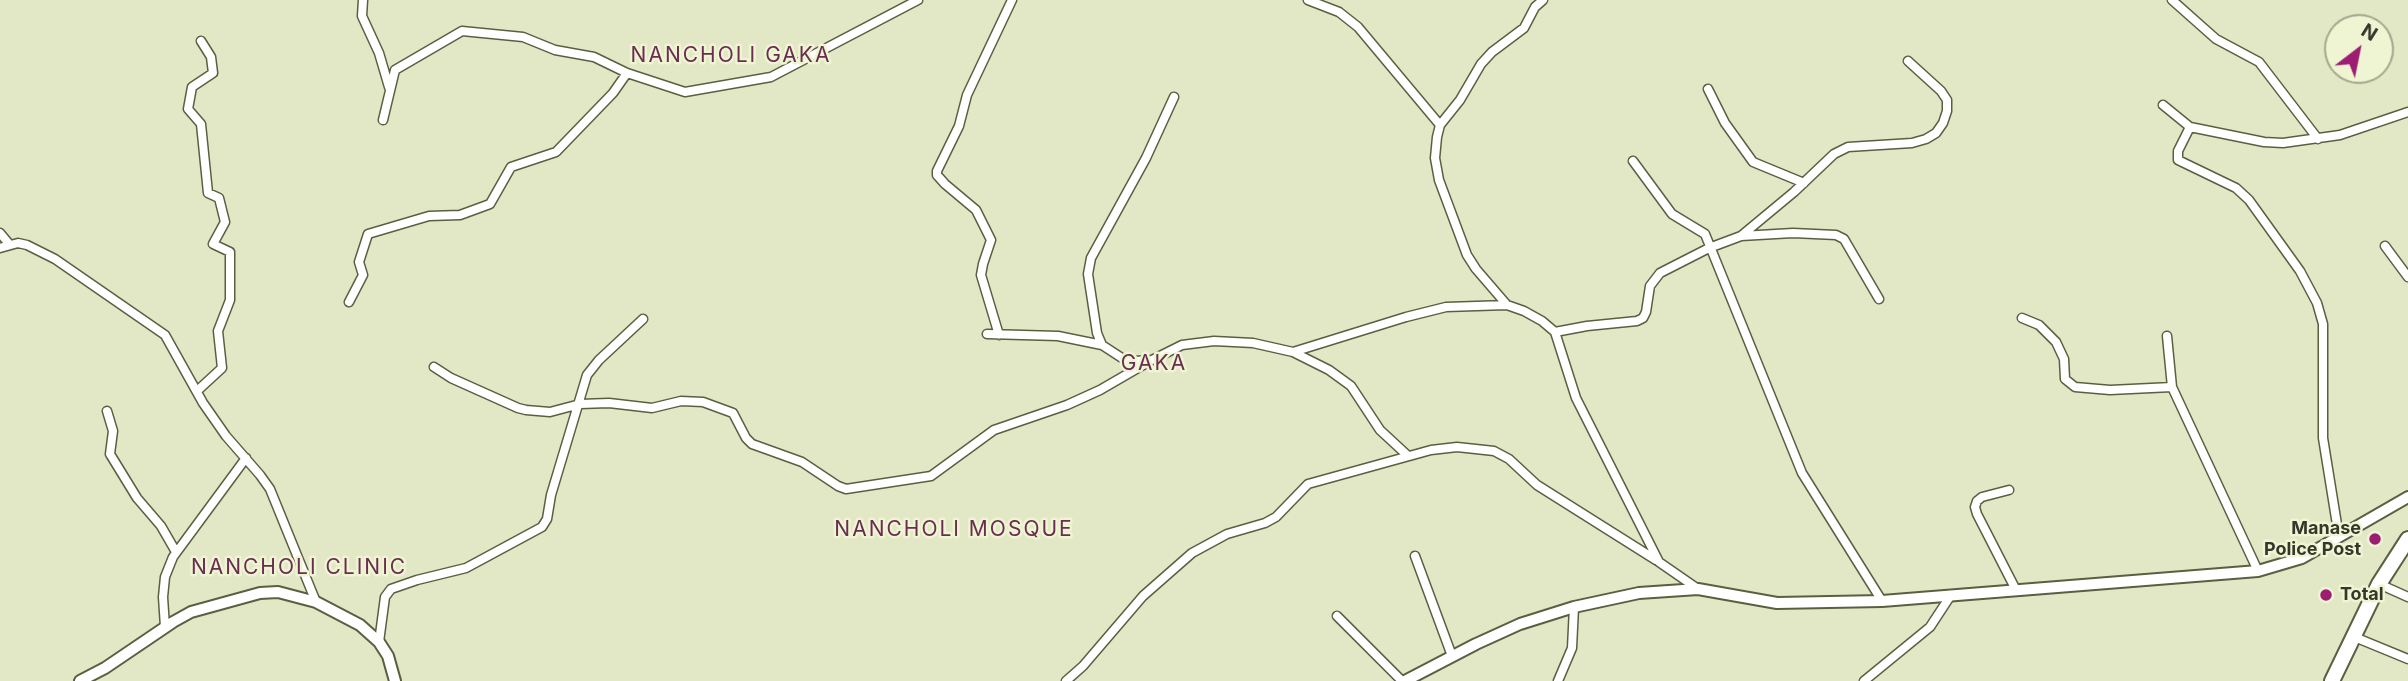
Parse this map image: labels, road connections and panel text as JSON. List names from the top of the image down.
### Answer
{
  "districts": [
    "NANCHOLI GAKA",
    "GAKA",
    "NANCHOLI MOSQUE",
    "NANCHOLI CLINIC"
  ],
  "places": ["Manase Police Post", "Total"],
  "north": "top right"
}
